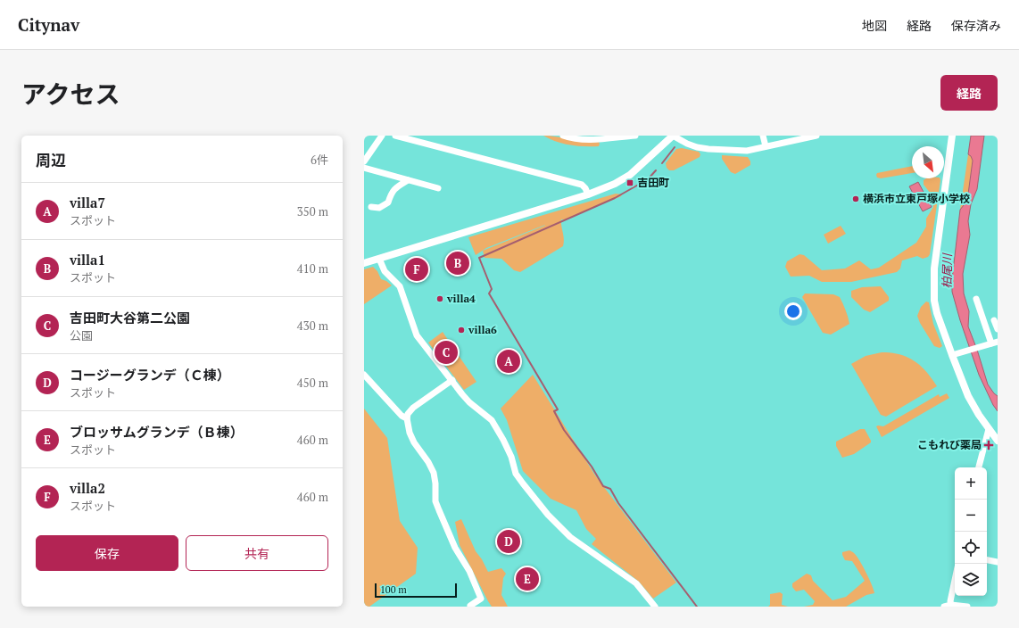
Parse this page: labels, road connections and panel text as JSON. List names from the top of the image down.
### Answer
{
  "water": ["柏尾川"],
  "places": {
    "transit": ["吉田町"],
    "other": ["横浜市立東戸塚小学校", "villa4", "villa6"],
    "health": ["こもれび薬局"]
  },
  "scale_bar": "100 m",
  "north": "bottom right",
  "page": {
    "header": "Citynav",
    "nav": ["地図", "経路", "保存済み"],
    "title": "アクセス",
    "buttons": [
      "経路",
      ["保存", "共有"]
    ],
    "heading": ["周辺", "6件"],
    "list": [
      {
        "mark": "A",
        "name": "villa7",
        "note": "スポット",
        "value": "350 m"
      },
      {
        "mark": "B",
        "name": "villa1",
        "note": "スポット",
        "value": "410 m"
      },
      {
        "mark": "C",
        "name": "吉田町大谷第二公園",
        "note": "公園",
        "value": "430 m"
      },
      {
        "mark": "D",
        "name": "コージーグランデ（Ｃ棟）",
        "note": "スポット",
        "value": "450 m"
      },
      {
        "mark": "E",
        "name": "ブロッサムグランデ（Ｂ棟）",
        "note": "スポット",
        "value": "460 m"
      },
      {
        "mark": "F",
        "name": "villa2",
        "note": "スポット",
        "value": "460 m"
      }
    ],
    "pins": [
      "B",
      "F",
      "C",
      "A",
      "D",
      "E"
    ],
    "map_buttons": ["+", "−"],
    "scale": "100 m"
  }
}
